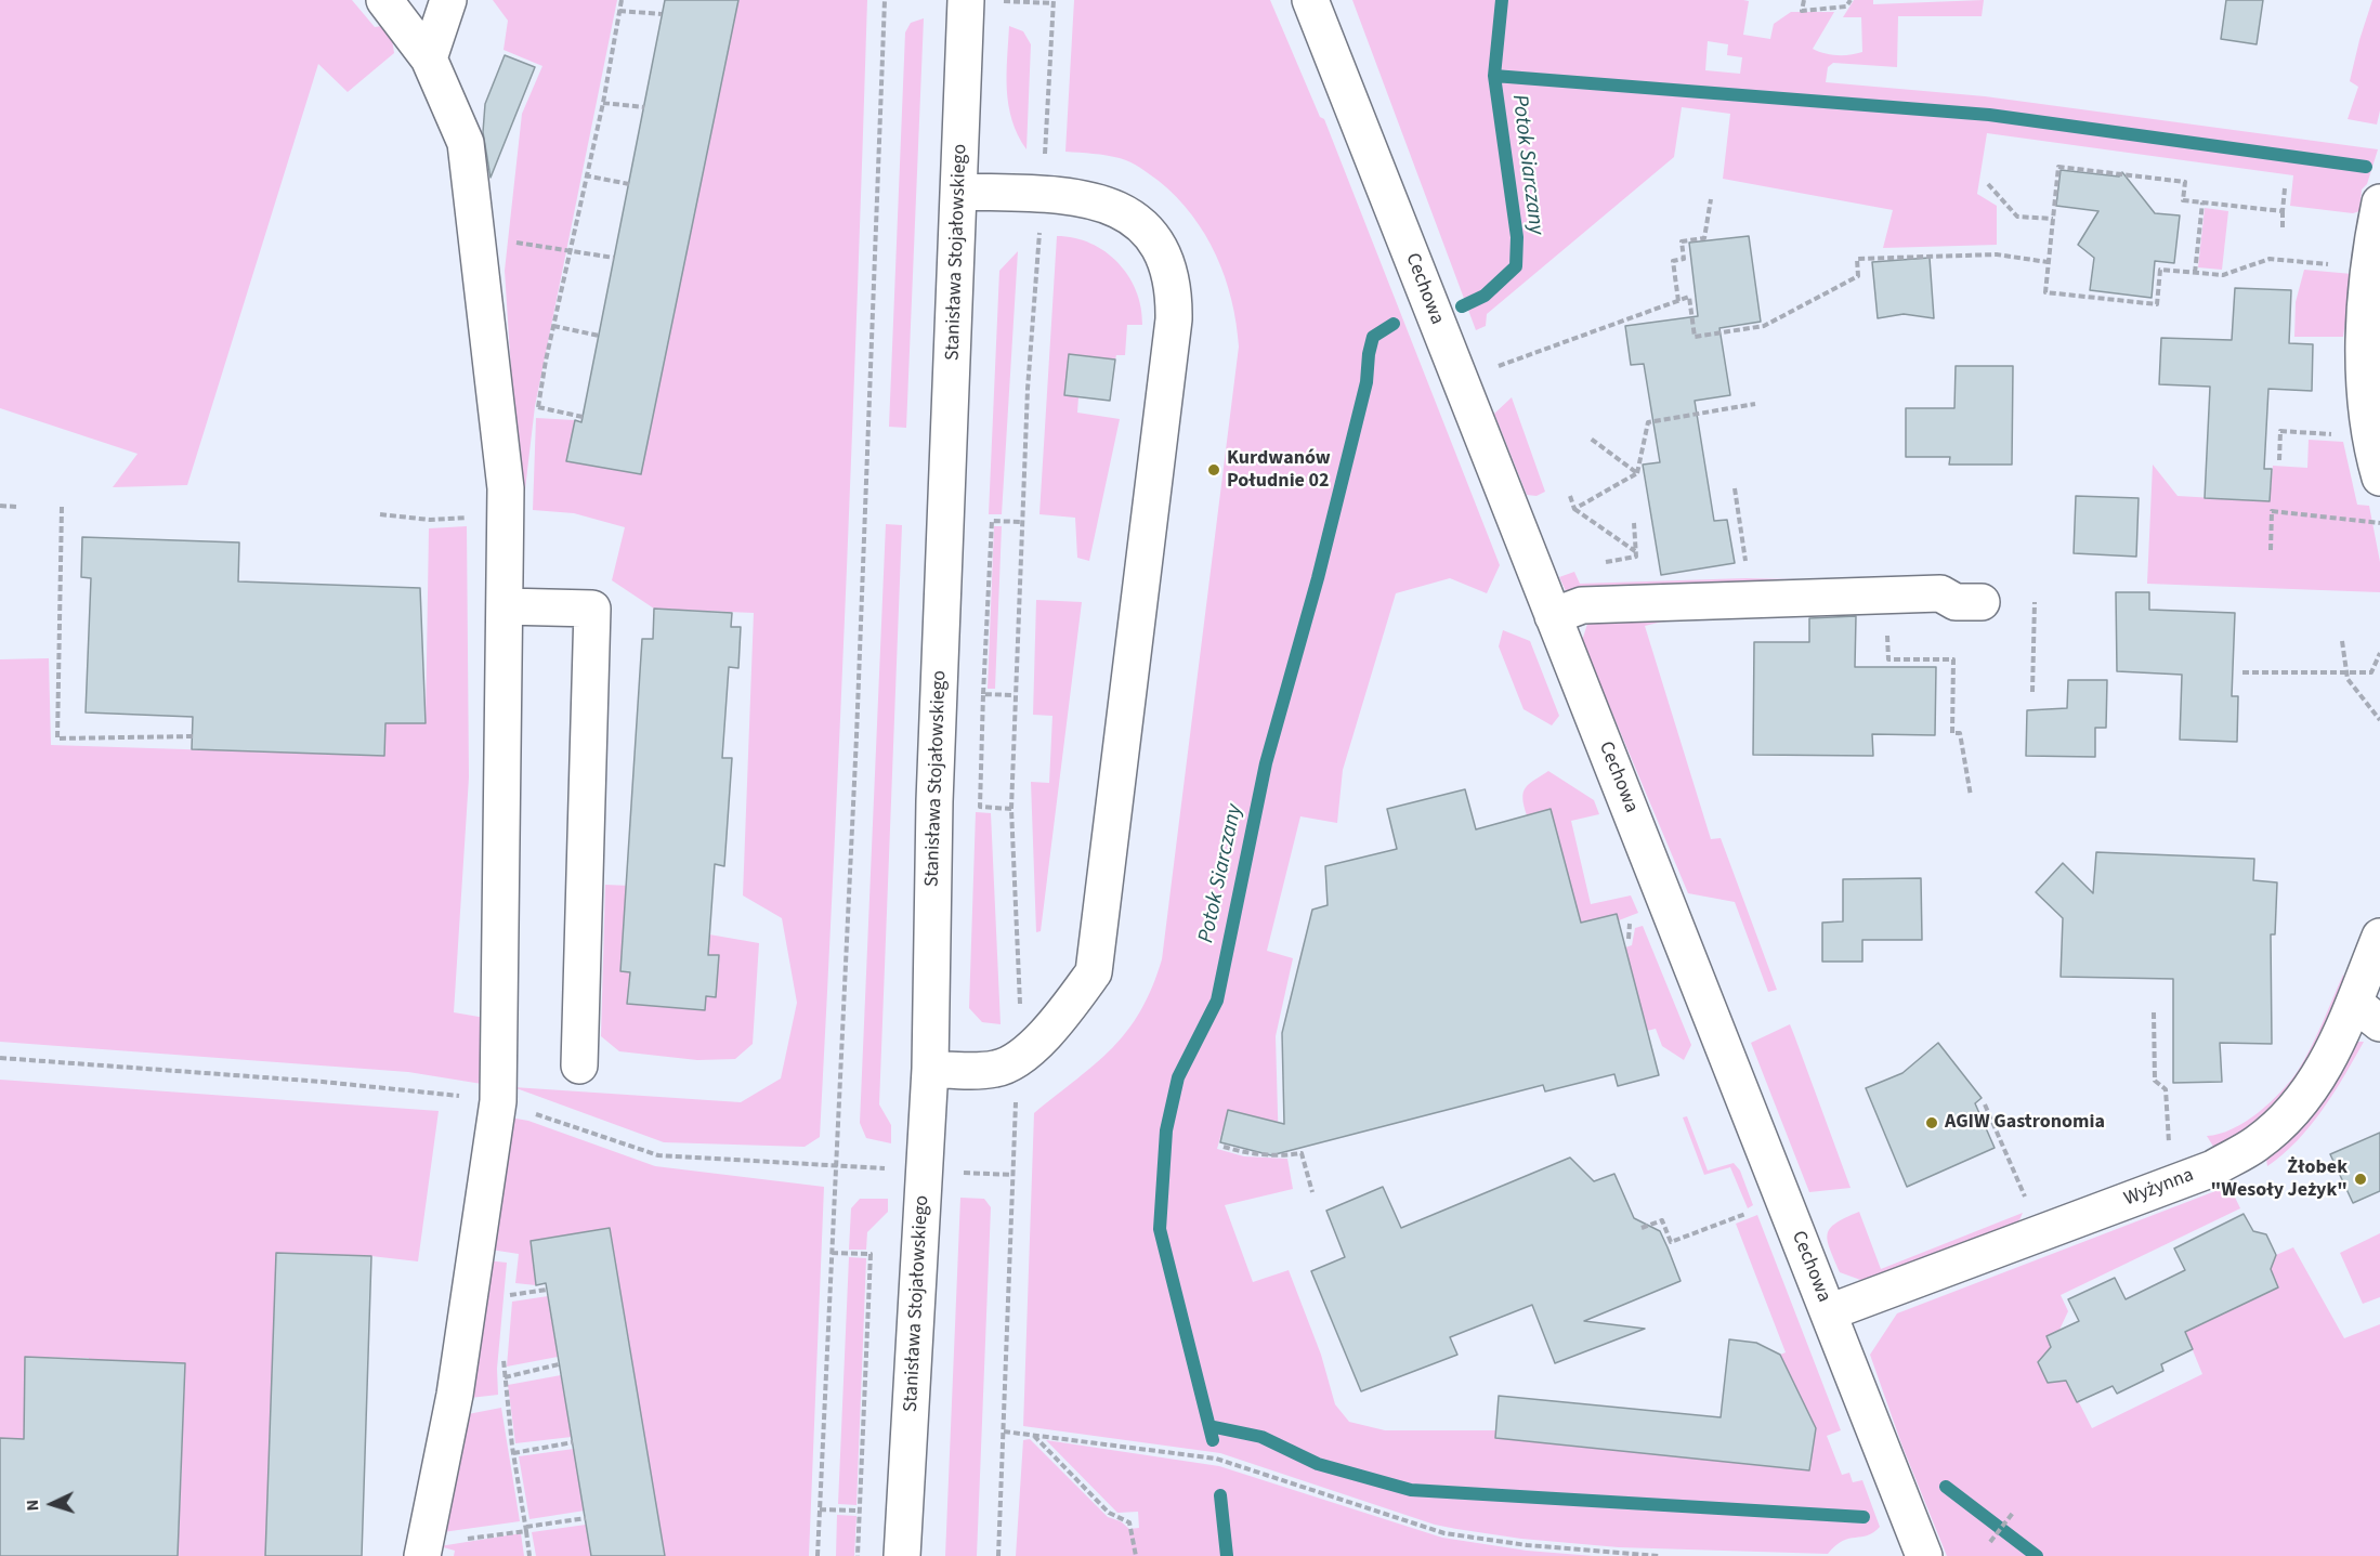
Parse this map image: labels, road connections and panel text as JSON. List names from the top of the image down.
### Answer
{
  "streets": {
    "street": ["Stanisława Stojałowskiego", "Cechowa", "Wyżynna"]
  },
  "crossings": [
    ["Cechowa", "Wyżynna"]
  ],
  "water": ["Potok Siarczany"],
  "places": ["Kurdwanów Południe 02", "AGIW Gastronomia", "Żłobek \"Wesoły Jeżyk\""],
  "north": "left"
}
